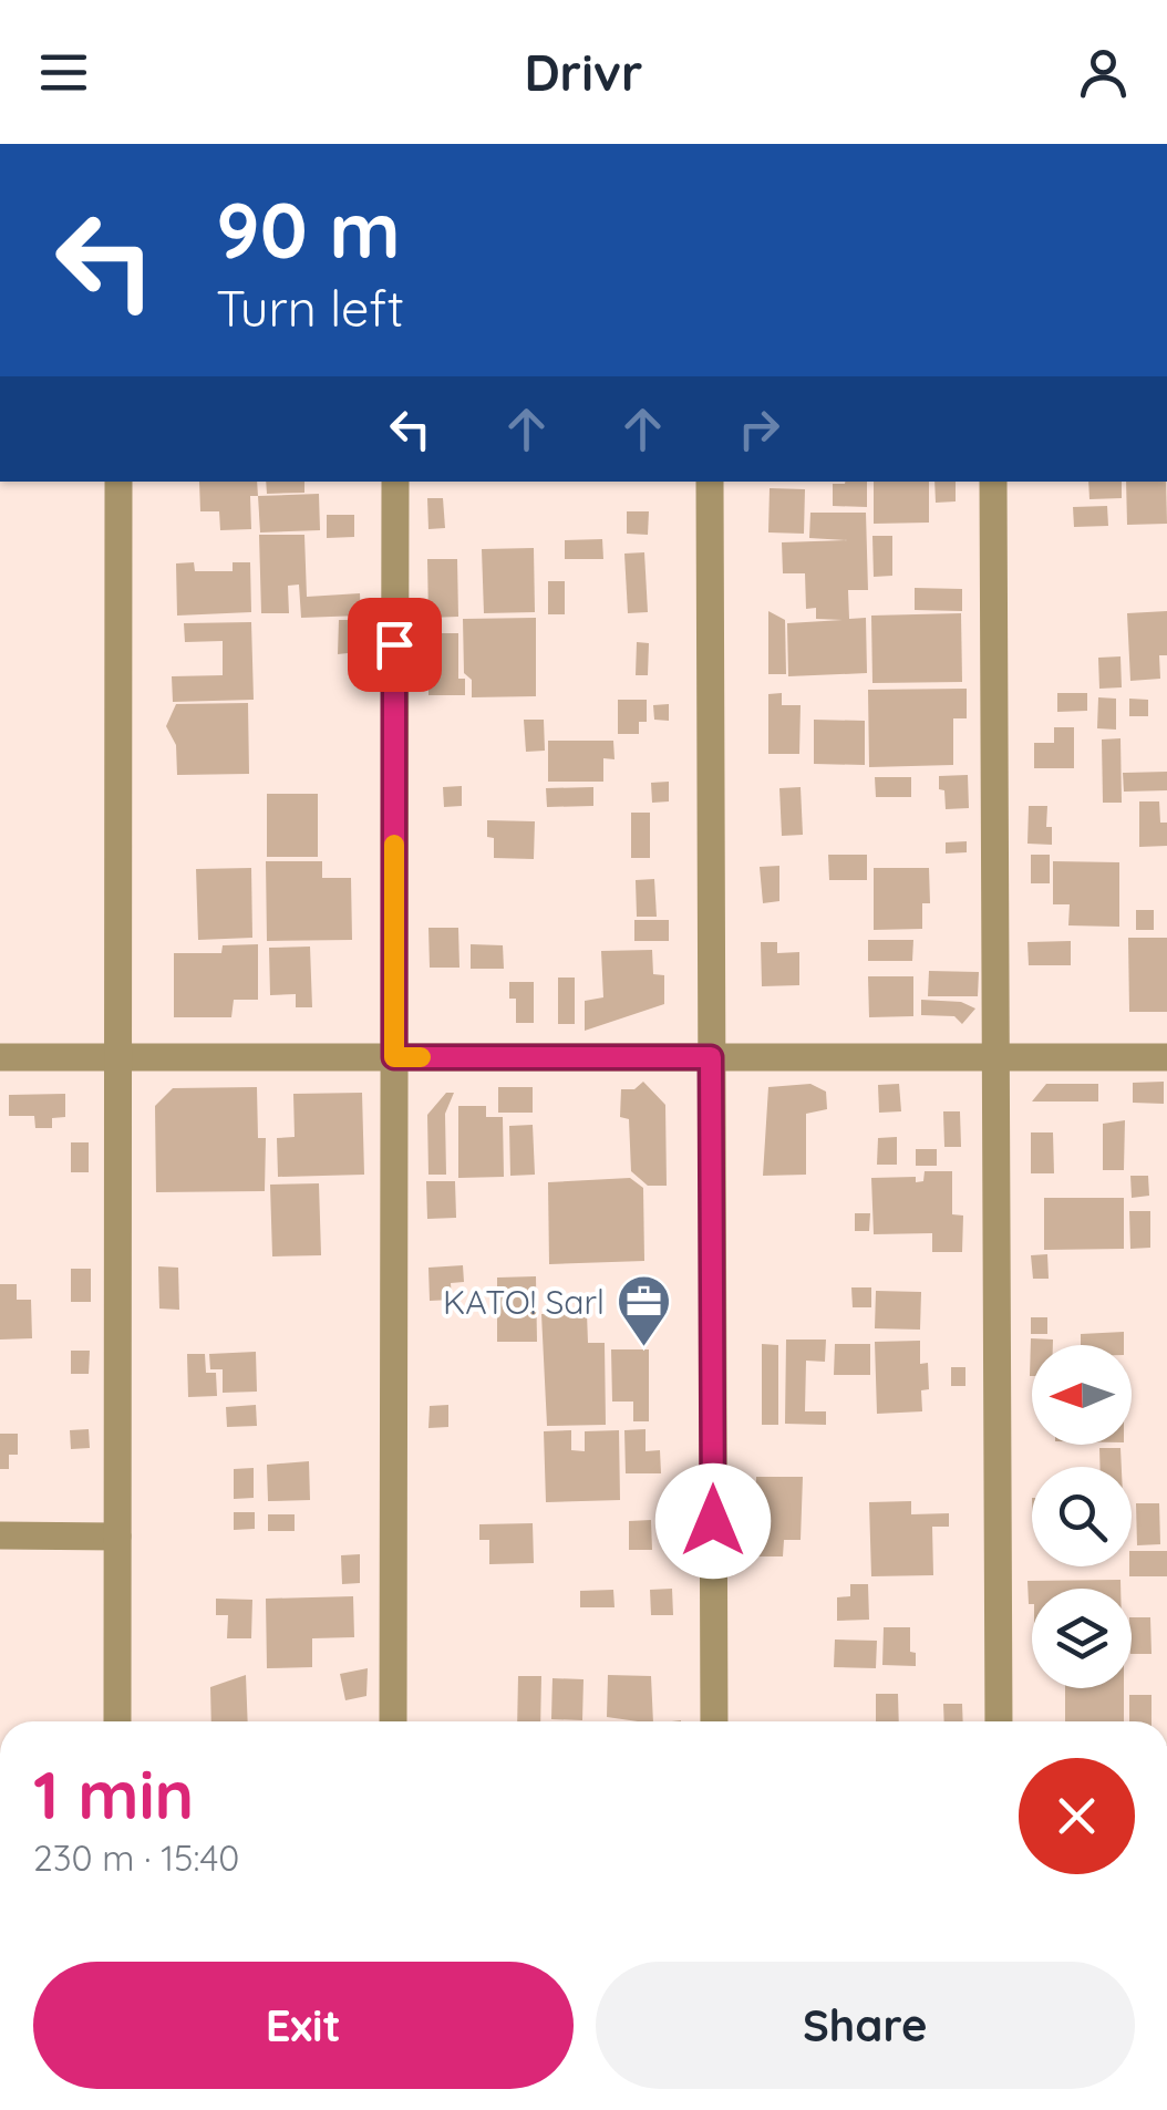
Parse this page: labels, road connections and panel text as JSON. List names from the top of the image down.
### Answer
{
  "places": {
    "office": ["KATO! Sarl"]
  },
  "north": "left",
  "page": {
    "header": "Drivr",
    "turn": ["90 m", "Turn left"],
    "heading": ["1 min", "230 m · 15:40"],
    "buttons": ["Exit", "Share"]
  }
}
